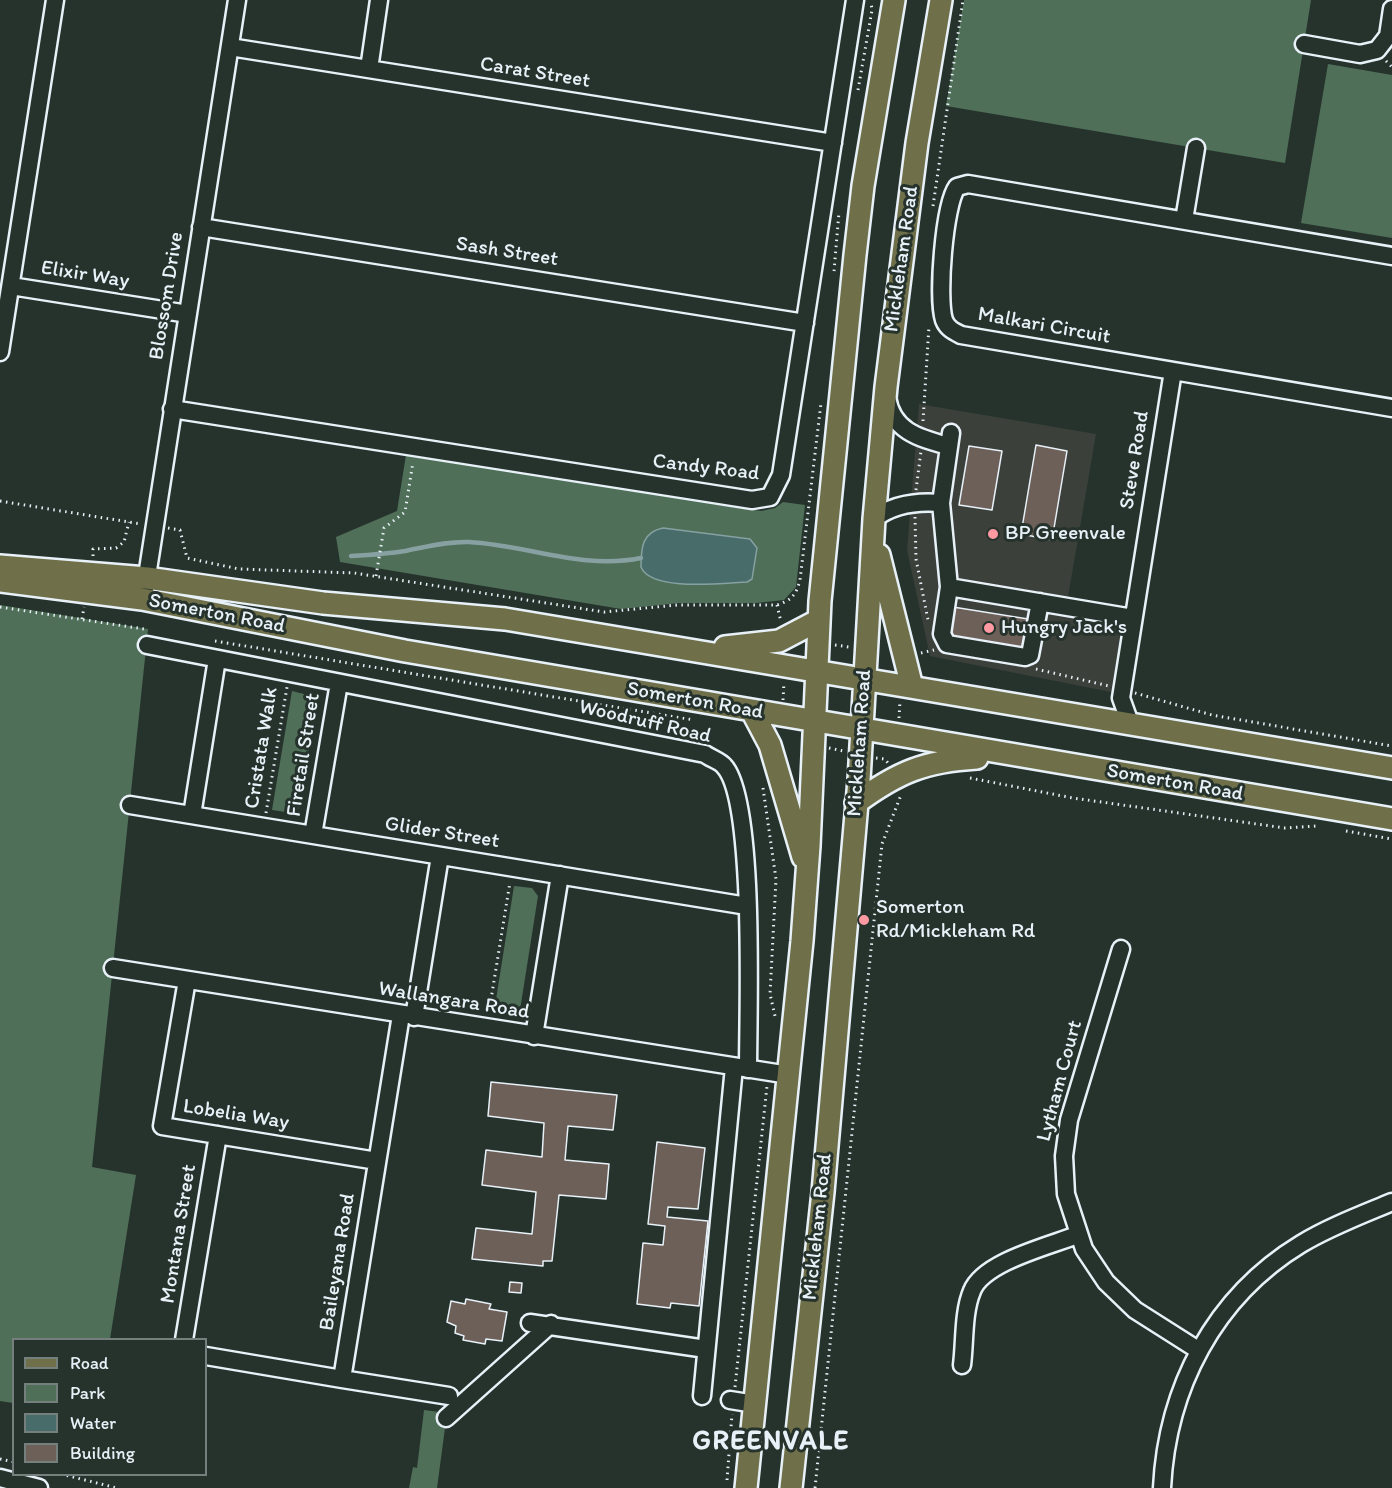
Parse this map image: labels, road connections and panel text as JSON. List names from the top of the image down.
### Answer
{
  "streets": {
    "main road": ["Mickleham Road", "Somerton Road"],
    "street": [
      "Carat Street",
      "Sash Street",
      "Elixir Way",
      "Blossom Drive",
      "Malkari Circuit",
      "Steve Road",
      "Candy Road",
      "Woodruff Road",
      "Firetail Street",
      "Glider Street",
      "Wallangara Road",
      "Lytham Court",
      "Lobelia Way",
      "Montana Street",
      "Baileyana Road"
    ],
    "path": ["Cristata Walk"]
  },
  "crossings": [
    ["Carat Street", "Blossom Drive"],
    ["Carat Street", "Candy Road"],
    ["Sash Street", "Blossom Drive"],
    ["Sash Street", "Candy Road"],
    ["Mickleham Road", "Somerton Road"],
    ["Mickleham Road", "Wallangara Road"],
    ["Elixir Way", "Blossom Drive"],
    ["Blossom Drive", "Candy Road"],
    ["Blossom Drive", "Somerton Road"],
    ["Malkari Circuit", "Steve Road"],
    ["Woodruff Road", "Cristata Walk"],
    ["Woodruff Road", "Firetail Street"],
    ["Woodruff Road", "Glider Street"],
    ["Woodruff Road", "Wallangara Road"],
    ["Cristata Walk", "Glider Street"],
    ["Firetail Street", "Glider Street"],
    ["Glider Street", "Baileyana Road"],
    ["Wallangara Road", "Lobelia Way"],
    ["Wallangara Road", "Baileyana Road"],
    ["Lobelia Way", "Montana Street"],
    ["Lobelia Way", "Baileyana Road"]
  ],
  "districts": ["GREENVALE"],
  "places": ["BP Greenvale", "Hungry Jack's", "Somerton Rd/Mickleham Rd"],
  "legend": [
    "Road",
    "Park",
    "Water",
    "Building"
  ]
}
